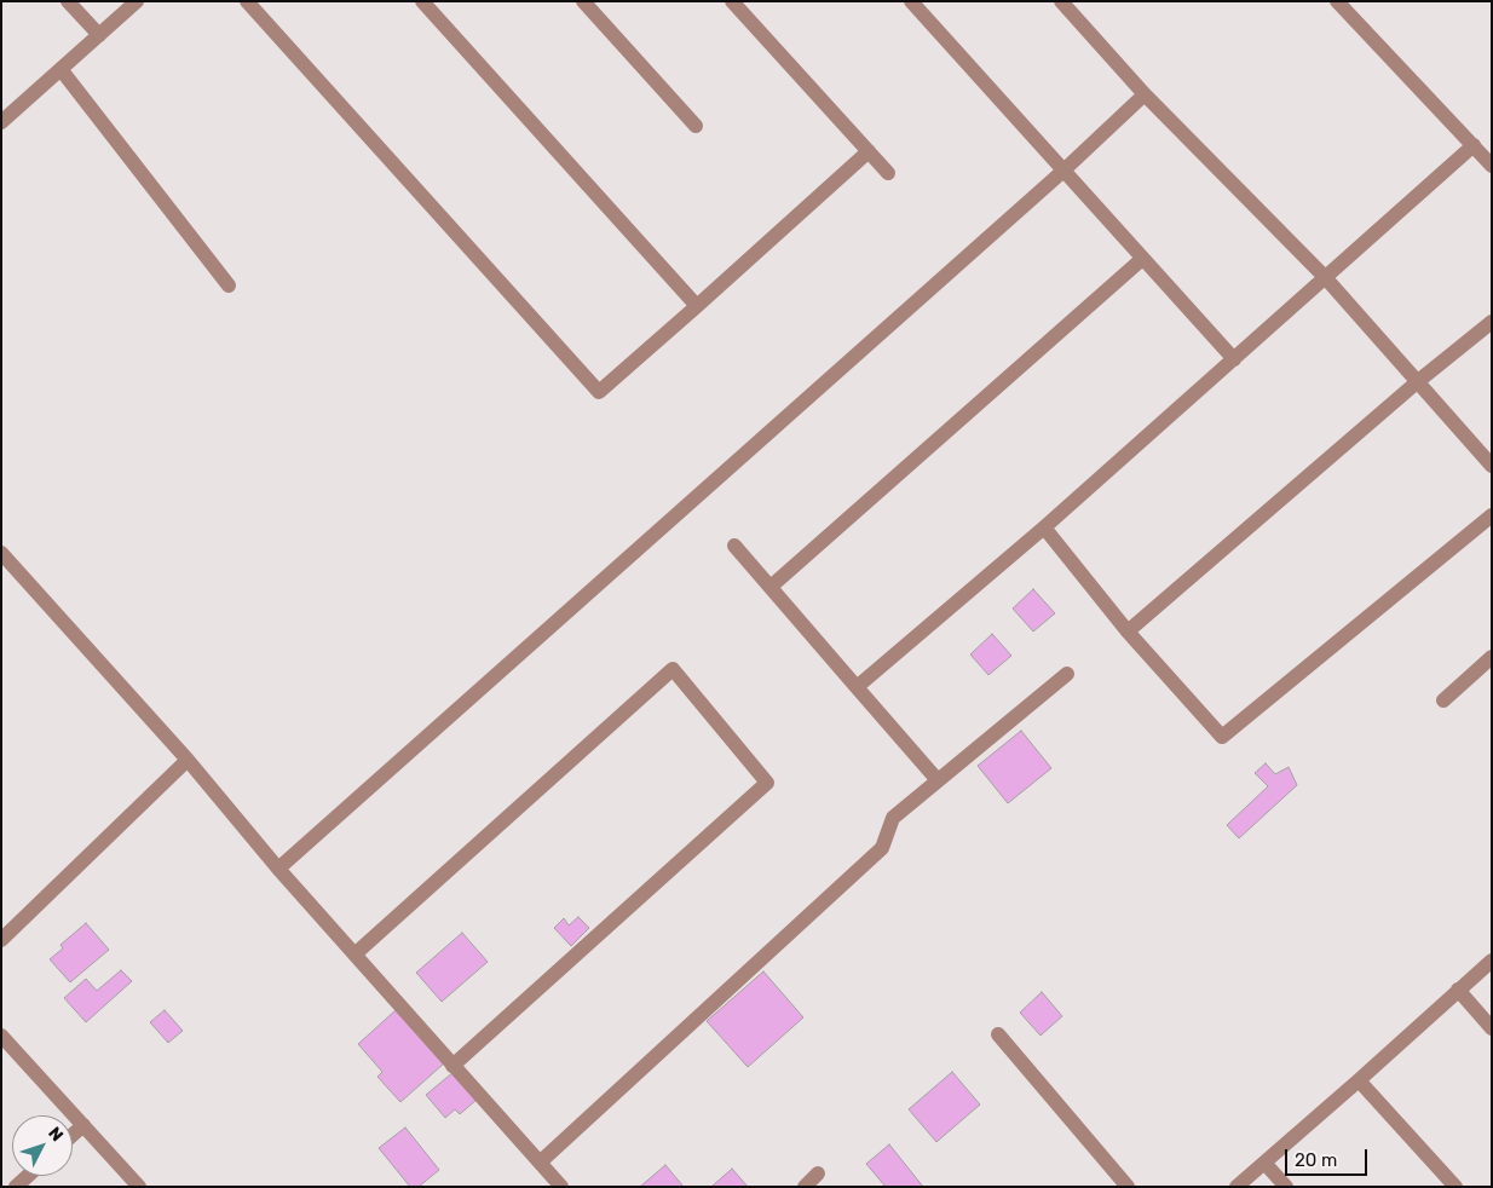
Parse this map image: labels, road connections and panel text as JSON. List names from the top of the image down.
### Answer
{
  "scale_bar": "20 m",
  "north": "top right"
}
